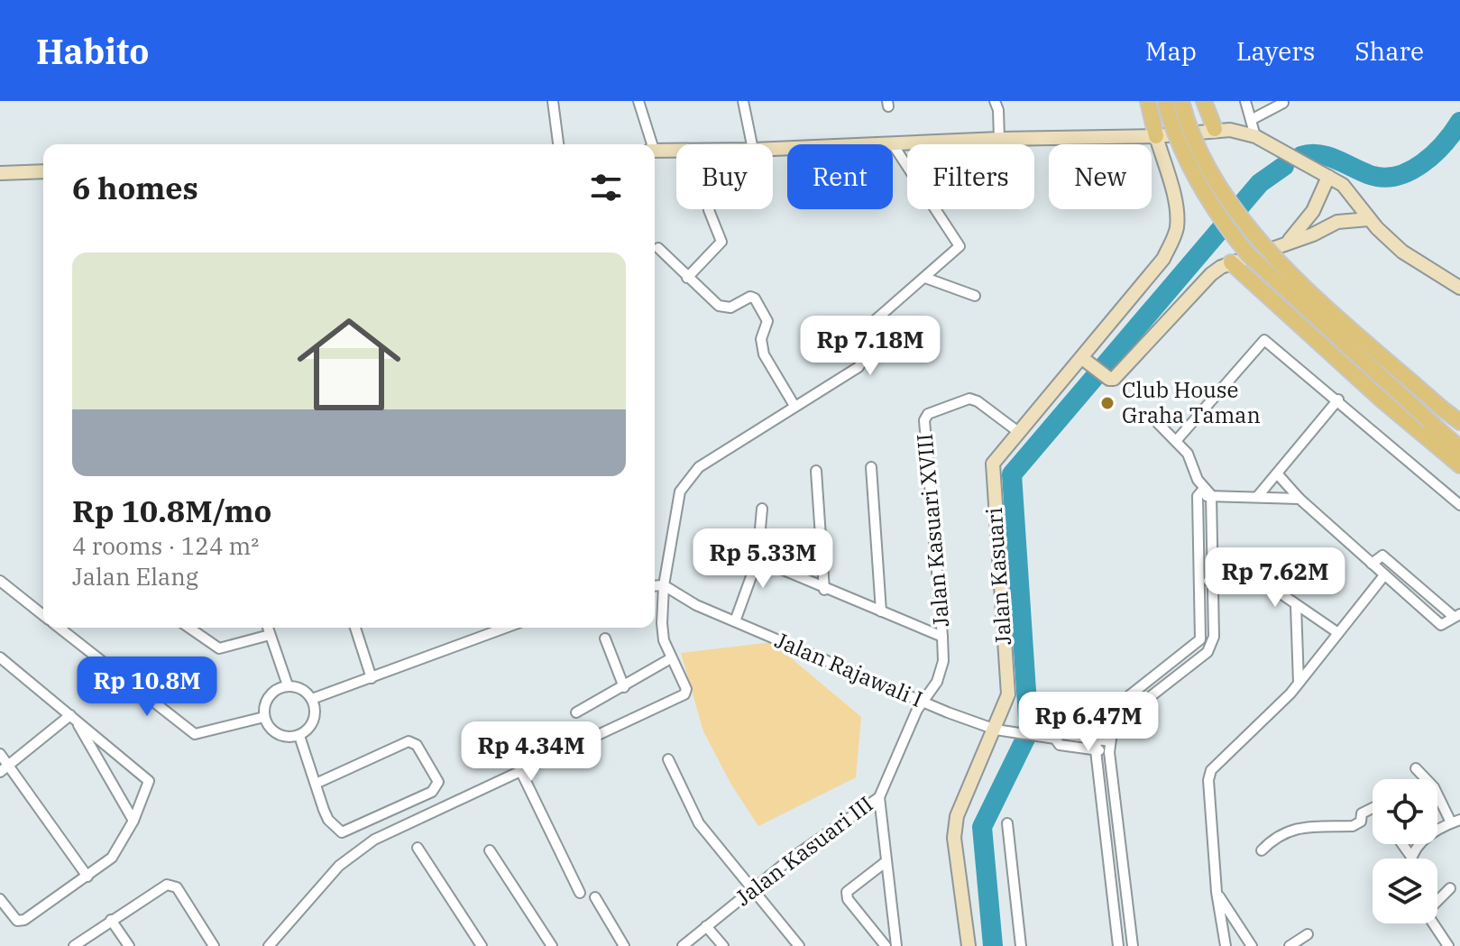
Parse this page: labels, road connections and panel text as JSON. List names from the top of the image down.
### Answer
{
  "streets": {
    "main road": ["Jalan Kasuari"],
    "street": ["Jalan Kasuari XVIII", "Jalan Rajawali I", "Jalan Kasuari III"]
  },
  "crossings": [
    ["Jalan Kasuari XVIII", "Jalan Kasuari"],
    ["Jalan Kasuari XVIII", "Jalan Rajawali I"],
    ["Jalan Kasuari XVIII", "Jalan Kasuari III"],
    ["Jalan Kasuari", "Jalan Rajawali I"],
    ["Jalan Rajawali I", "Jalan Kasuari III"]
  ],
  "places": ["Club House Graha Taman"],
  "page": {
    "header": "Habito",
    "nav": ["Map", "Layers", "Share"],
    "chip": [
      "Buy",
      "Rent",
      "Filters",
      "New"
    ],
    "heading": "6 homes",
    "list": [
      {
        "name": "Rp 10.8M/mo",
        "note": "4 rooms · 124 m² · Jalan Elang"
      }
    ],
    "price": [
      "Rp 7.18M",
      "Rp 5.33M",
      "Rp 7.62M",
      "Rp 10.8M",
      "Rp 6.47M",
      "Rp 4.34M"
    ]
  }
}
